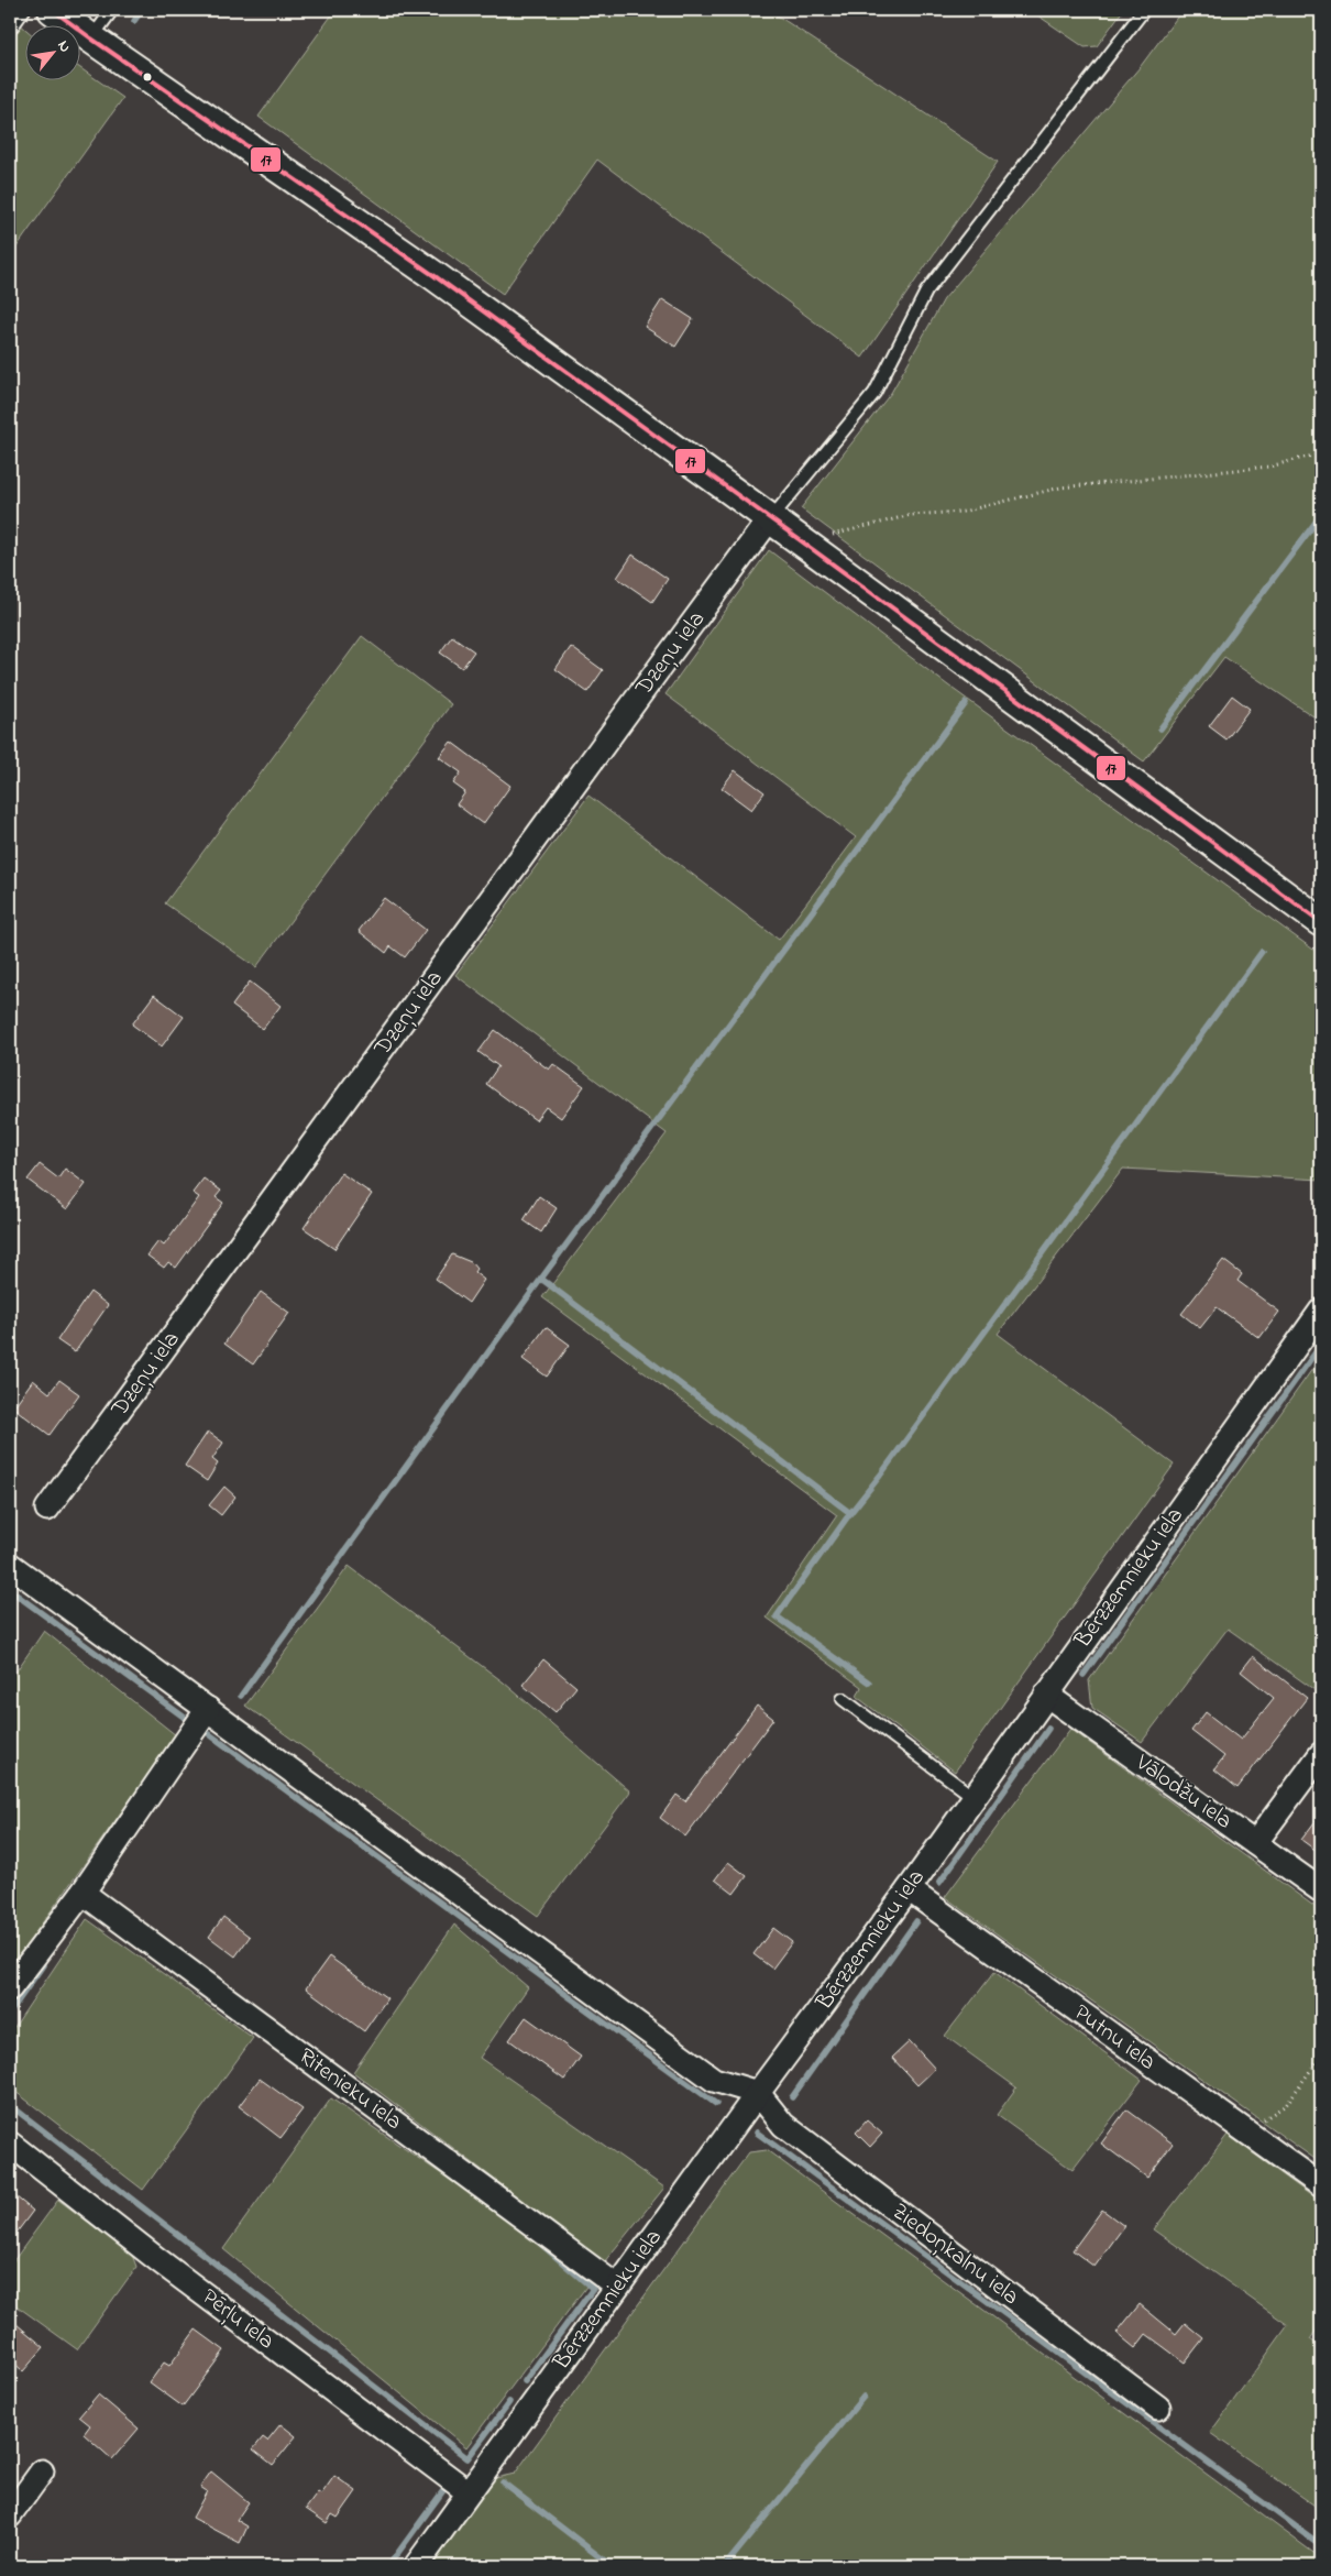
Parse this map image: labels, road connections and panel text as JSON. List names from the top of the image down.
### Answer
{
  "streets": {
    "street": [
      "Dzeņu iela",
      "Bērzzemnieku iela",
      "Vālodžu iela",
      "Putnu iela",
      "Ritenieku iela",
      "Ziedoņkalnu iela",
      "Pērļu iela"
    ]
  },
  "crossings": [
    ["Bērzzemnieku iela", "Vālodžu iela"],
    ["Bērzzemnieku iela", "Putnu iela"],
    ["Bērzzemnieku iela", "Ritenieku iela"],
    ["Bērzzemnieku iela", "Ziedoņkalnu iela"],
    ["Bērzzemnieku iela", "Pērļu iela"]
  ],
  "lines": ["transit line 17"],
  "north": "top right"
}
